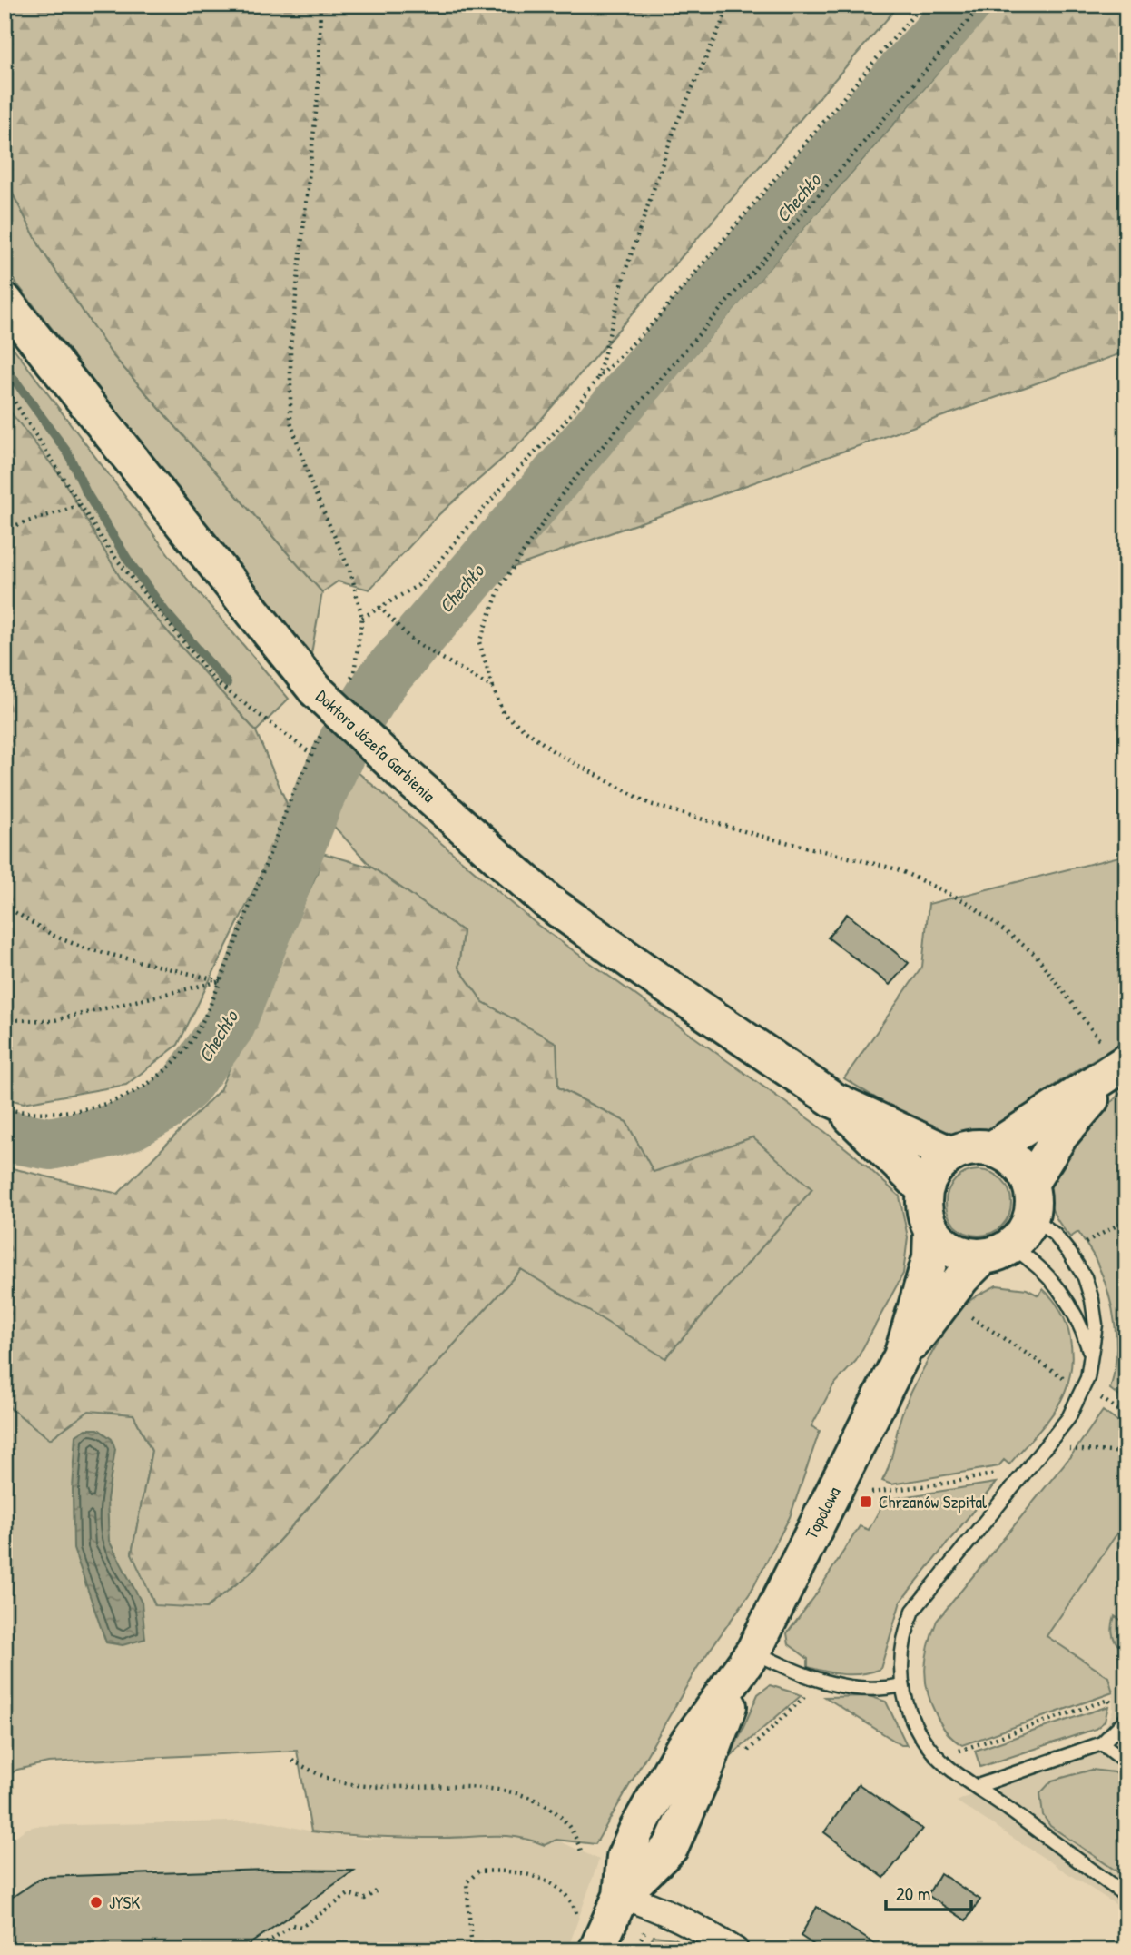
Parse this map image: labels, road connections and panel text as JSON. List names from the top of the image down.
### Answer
{
  "streets": {
    "main road": ["Doktora Józefa Garbienia", "Topolowa"]
  },
  "crossings": [
    ["Doktora Józefa Garbienia", "Topolowa"]
  ],
  "water": ["Chechło"],
  "places": {
    "transit": ["Chrzanów Szpital"],
    "other": ["JYSK"]
  },
  "scale_bar": "20 m"
}
